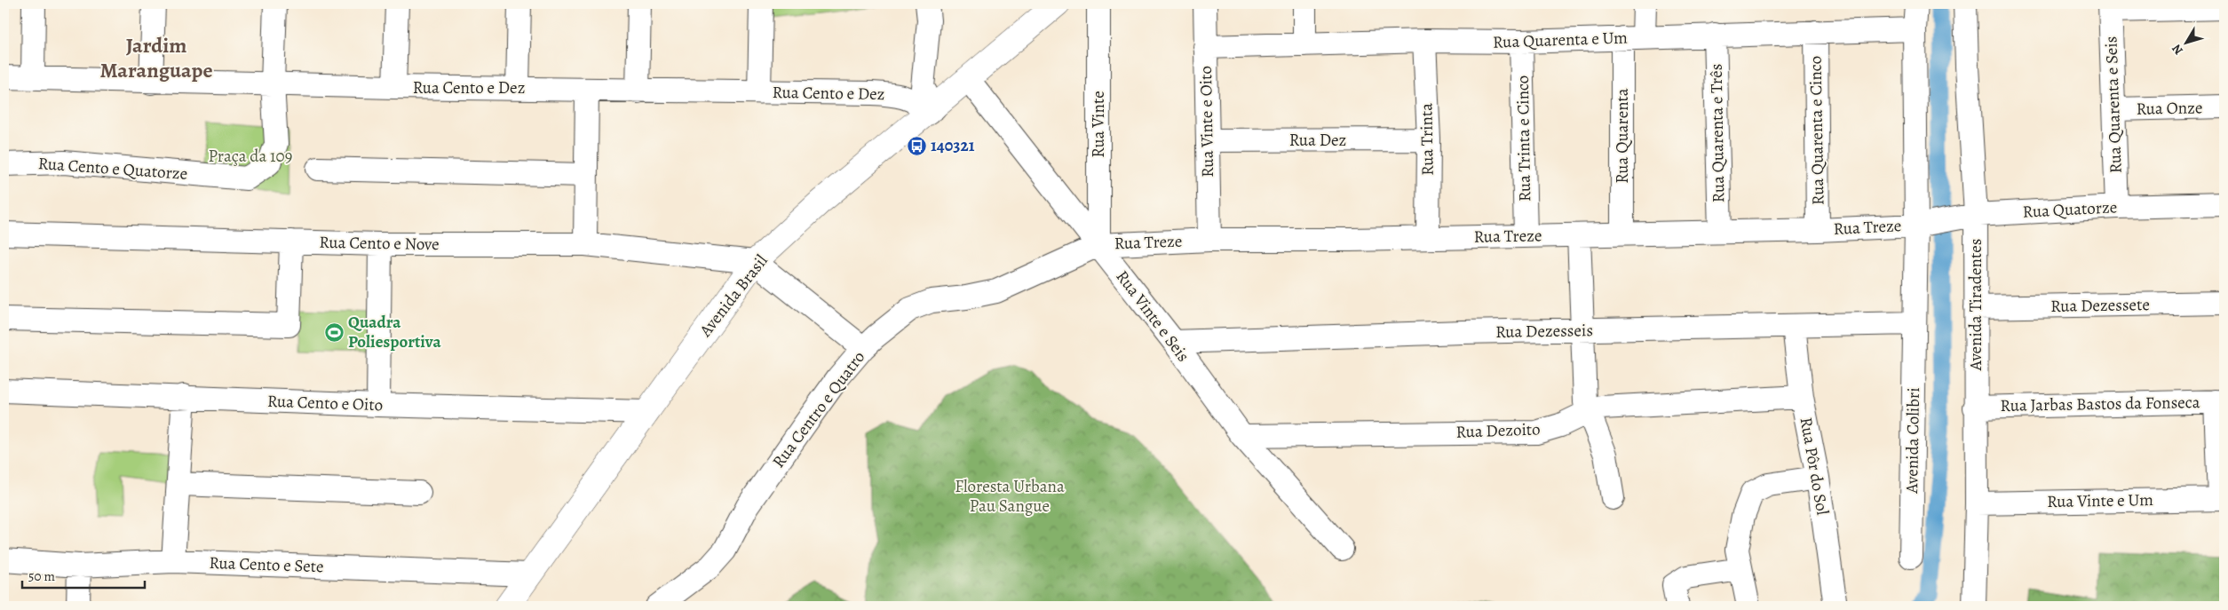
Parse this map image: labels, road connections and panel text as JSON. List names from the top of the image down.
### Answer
{
  "streets": {
    "main road": ["Avenida Brasil"],
    "street": [
      "Rua Quarenta e Um",
      "Rua Cento e Dez",
      "Rua Quarenta e Seis",
      "Rua Onze",
      "Rua Vinte e Oito",
      "Rua Vinte",
      "Rua Quarenta e Cinco",
      "Rua Quarenta e Três",
      "Rua Quarenta",
      "Rua Trinta e Cinco",
      "Rua Trinta",
      "Rua Dez",
      "Rua Cento e Quatorze",
      "Rua Quatorze",
      "Rua Treze",
      "Rua Cento e Nove",
      "Avenida Tiradentes",
      "Rua Dezessete",
      "Rua Vinte e Seis",
      "Rua Dezesseis",
      "Rua Cento e Oito",
      "Rua Jarbas Bastos da Fonseca",
      "Rua Centro e Quatro",
      "Rua Dezoito",
      "Avenida Colibri",
      "Rua Pôr do Sol",
      "Rua Vinte e Um",
      "Rua Cento e Sete"
    ]
  },
  "crossings": [
    ["Rua Quarenta e Um", "Rua Vinte e Oito"],
    ["Rua Quarenta e Um", "Rua Quarenta e Cinco"],
    ["Rua Quarenta e Um", "Rua Quarenta e Três"],
    ["Rua Quarenta e Um", "Rua Quarenta"],
    ["Rua Quarenta e Um", "Rua Trinta e Cinco"],
    ["Rua Quarenta e Um", "Rua Trinta"],
    ["Rua Cento e Dez", "Rua Cento e Quatorze"],
    ["Rua Cento e Dez", "Avenida Brasil"],
    ["Rua Quarenta e Seis", "Rua Onze"],
    ["Rua Quarenta e Seis", "Rua Quatorze"],
    ["Rua Vinte e Oito", "Rua Dez"],
    ["Rua Vinte e Oito", "Rua Treze"],
    ["Rua Vinte", "Rua Treze"],
    ["Rua Vinte", "Rua Vinte e Seis"],
    ["Rua Vinte", "Rua Centro e Quatro"],
    ["Rua Quarenta e Cinco", "Rua Treze"],
    ["Rua Quarenta e Três", "Rua Treze"],
    ["Rua Quarenta", "Rua Treze"],
    ["Rua Trinta e Cinco", "Rua Treze"],
    ["Rua Trinta", "Rua Dez"],
    ["Rua Trinta", "Rua Treze"],
    ["Rua Quatorze", "Rua Treze"],
    ["Rua Quatorze", "Avenida Tiradentes"],
    ["Rua Treze", "Rua Vinte e Seis"],
    ["Rua Treze", "Rua Centro e Quatro"],
    ["Rua Cento e Nove", "Avenida Brasil"],
    ["Avenida Brasil", "Rua Vinte e Seis"],
    ["Avenida Brasil", "Rua Cento e Oito"],
    ["Avenida Brasil", "Rua Cento e Sete"],
    ["Avenida Tiradentes", "Rua Dezessete"],
    ["Avenida Tiradentes", "Rua Jarbas Bastos da Fonseca"],
    ["Avenida Tiradentes", "Rua Vinte e Um"],
    ["Rua Vinte e Seis", "Rua Dezesseis"],
    ["Rua Vinte e Seis", "Rua Centro e Quatro"],
    ["Rua Vinte e Seis", "Rua Dezoito"],
    ["Rua Dezesseis", "Avenida Colibri"],
    ["Rua Dezesseis", "Rua Pôr do Sol"],
    ["Rua Dezoito", "Rua Pôr do Sol"]
  ],
  "districts": ["Jardim Maranguape"],
  "parks": ["Praça da 109", "Floresta Urbana Pau Sangue"],
  "places": {
    "bus stop": ["140321"],
    "sports": ["Quadra Poliesportiva"]
  },
  "scale_bar": "50 m",
  "north": "bottom left"
}
